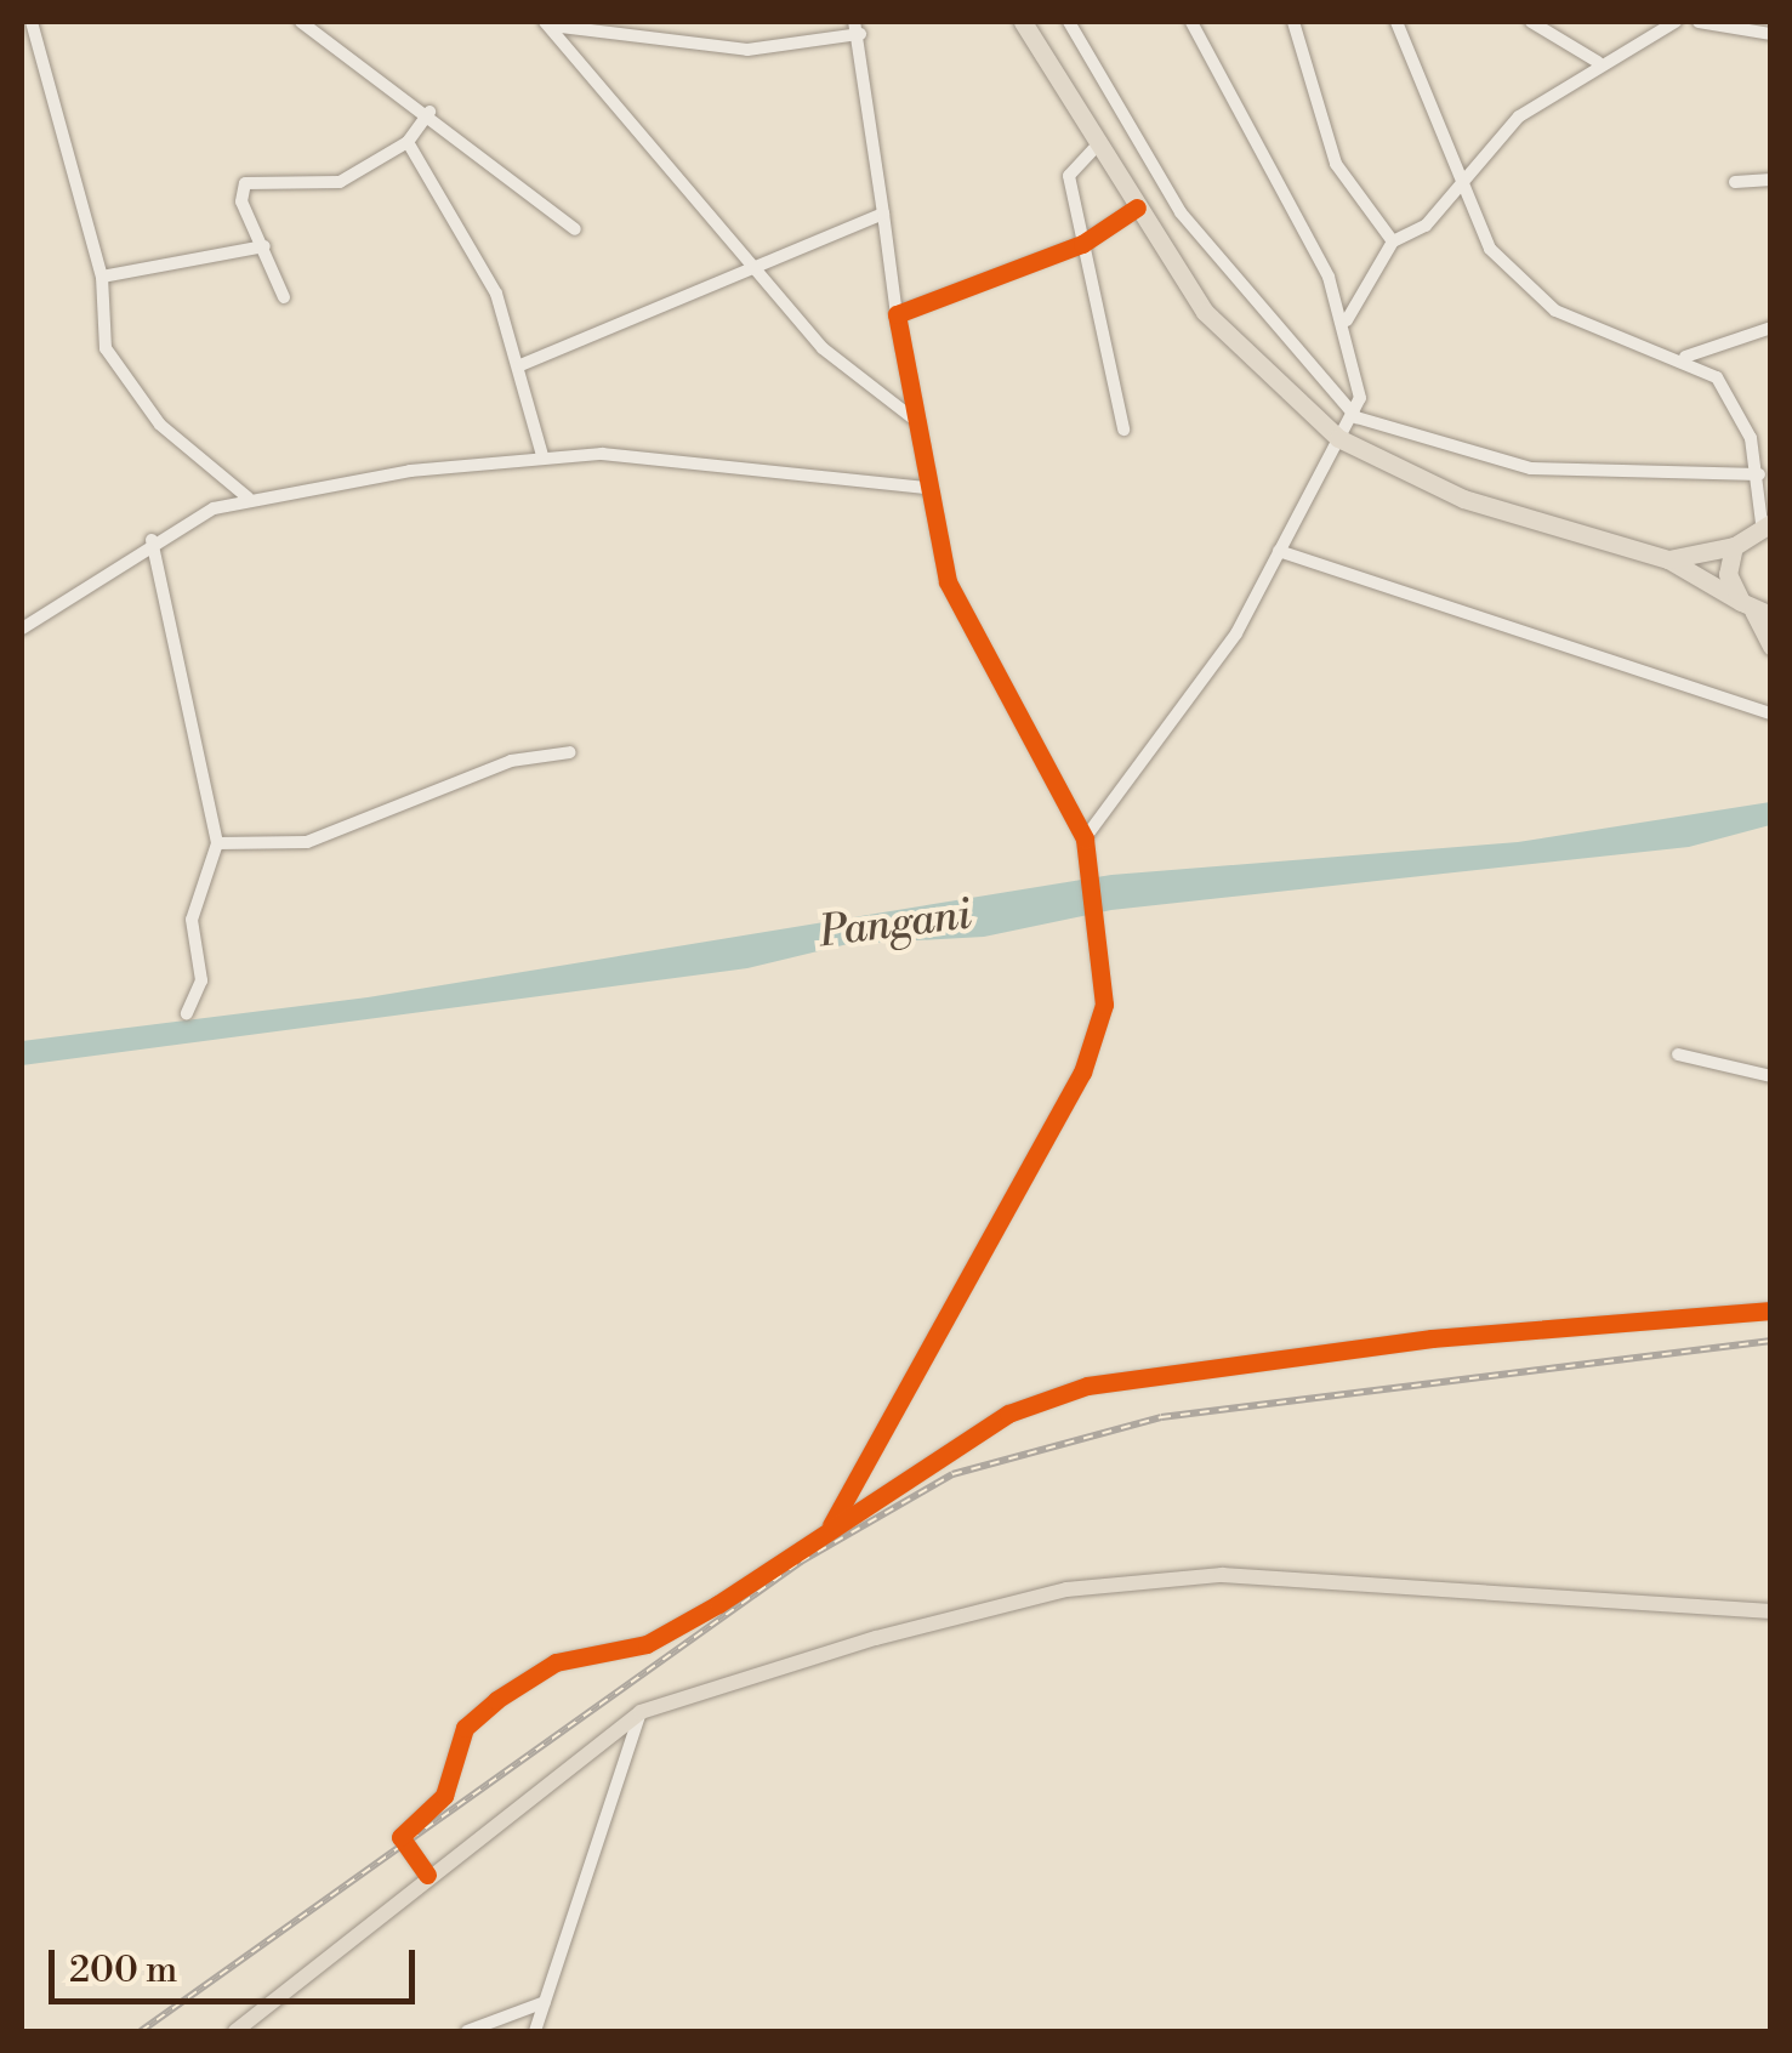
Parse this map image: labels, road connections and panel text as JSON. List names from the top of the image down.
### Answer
{
  "water": ["Pangani"],
  "scale_bar": "200 m"
}
